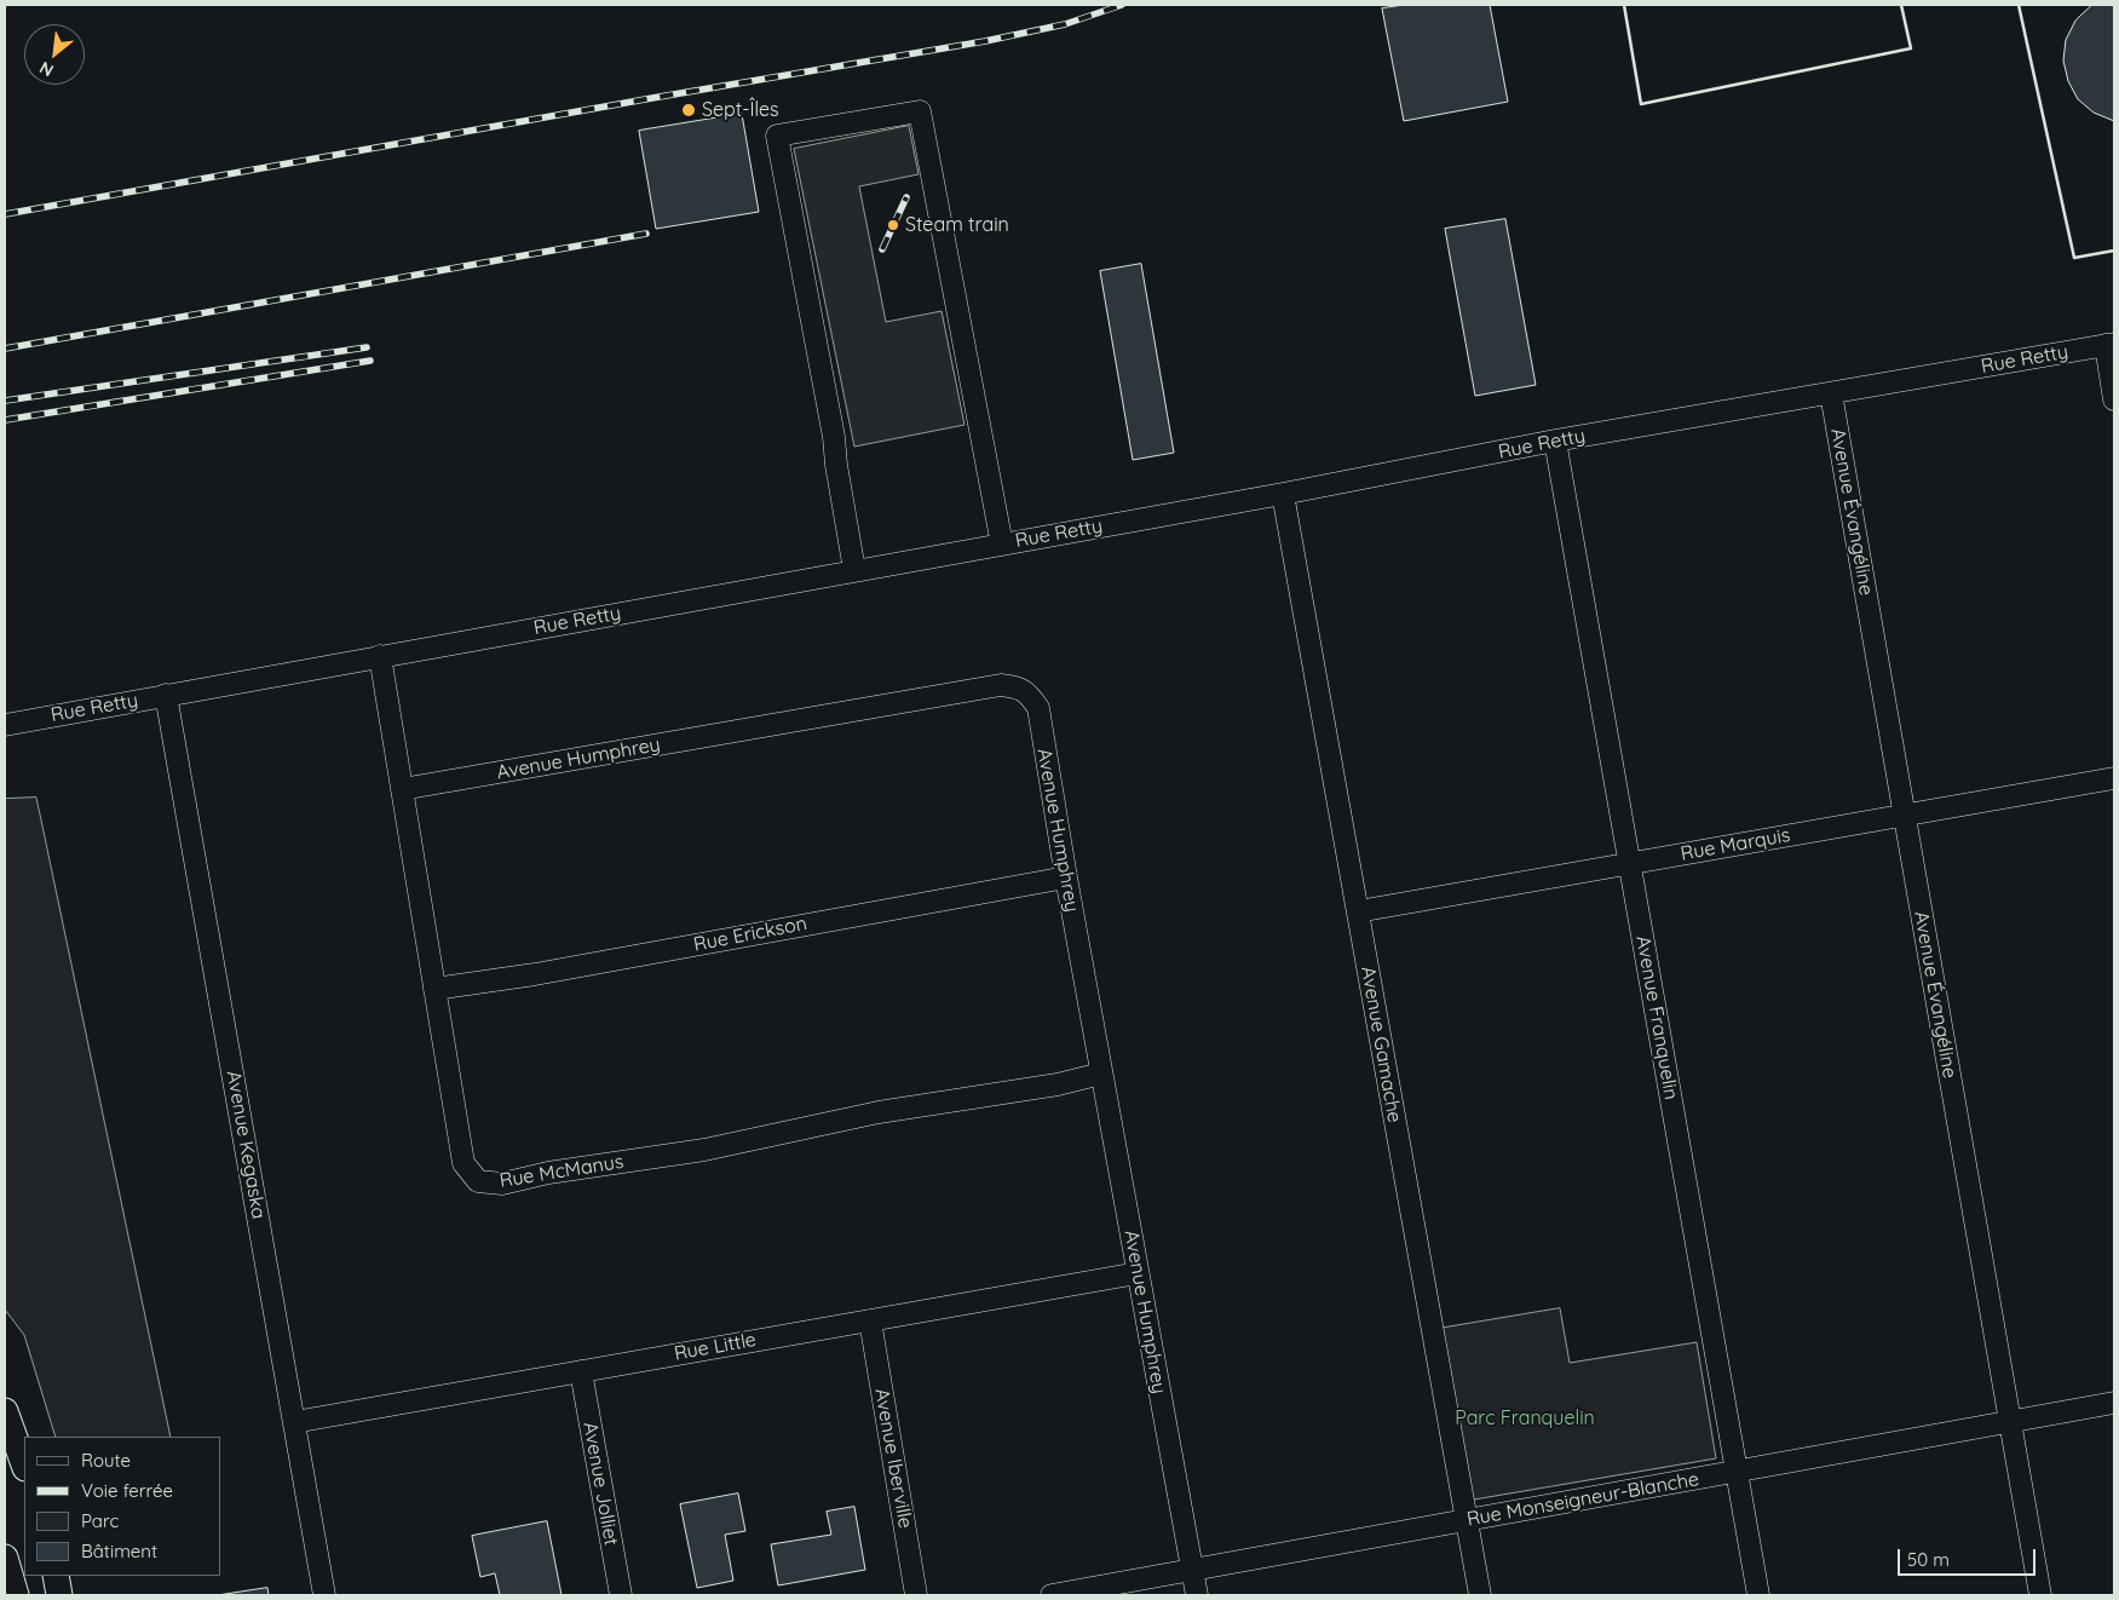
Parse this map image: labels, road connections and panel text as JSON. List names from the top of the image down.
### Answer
{
  "streets": {
    "street": [
      "Rue Retty",
      "Avenue Évangéline",
      "Avenue Humphrey",
      "Rue Marquis",
      "Rue Erickson",
      "Avenue Franquelin",
      "Avenue Gamache",
      "Avenue Kegaska",
      "Rue McManus",
      "Rue Little",
      "Avenue Iberville",
      "Avenue Jolliet",
      "Rue Monseigneur-Blanche"
    ]
  },
  "crossings": [
    ["Rue Retty", "Avenue Évangéline"],
    ["Rue Retty", "Avenue Franquelin"],
    ["Rue Retty", "Avenue Gamache"],
    ["Rue Retty", "Avenue Kegaska"],
    ["Rue Retty", "Rue McManus"],
    ["Avenue Évangéline", "Rue Marquis"],
    ["Avenue Évangéline", "Rue Monseigneur-Blanche"],
    ["Avenue Humphrey", "Rue Erickson"],
    ["Avenue Humphrey", "Rue McManus"],
    ["Avenue Humphrey", "Rue Little"],
    ["Avenue Humphrey", "Rue Monseigneur-Blanche"],
    ["Rue Marquis", "Avenue Franquelin"],
    ["Rue Marquis", "Avenue Gamache"],
    ["Rue Erickson", "Rue McManus"],
    ["Avenue Franquelin", "Rue Monseigneur-Blanche"],
    ["Avenue Gamache", "Rue Monseigneur-Blanche"],
    ["Avenue Kegaska", "Rue Little"],
    ["Rue Little", "Avenue Iberville"],
    ["Rue Little", "Avenue Jolliet"]
  ],
  "parks": ["Parc Franquelin"],
  "places": ["Sept-Îles", "Steam train"],
  "legend": [
    "Route",
    "Voie ferrée",
    "Parc",
    "Bâtiment"
  ],
  "scale_bar": "50 m",
  "north": "bottom left"
}
